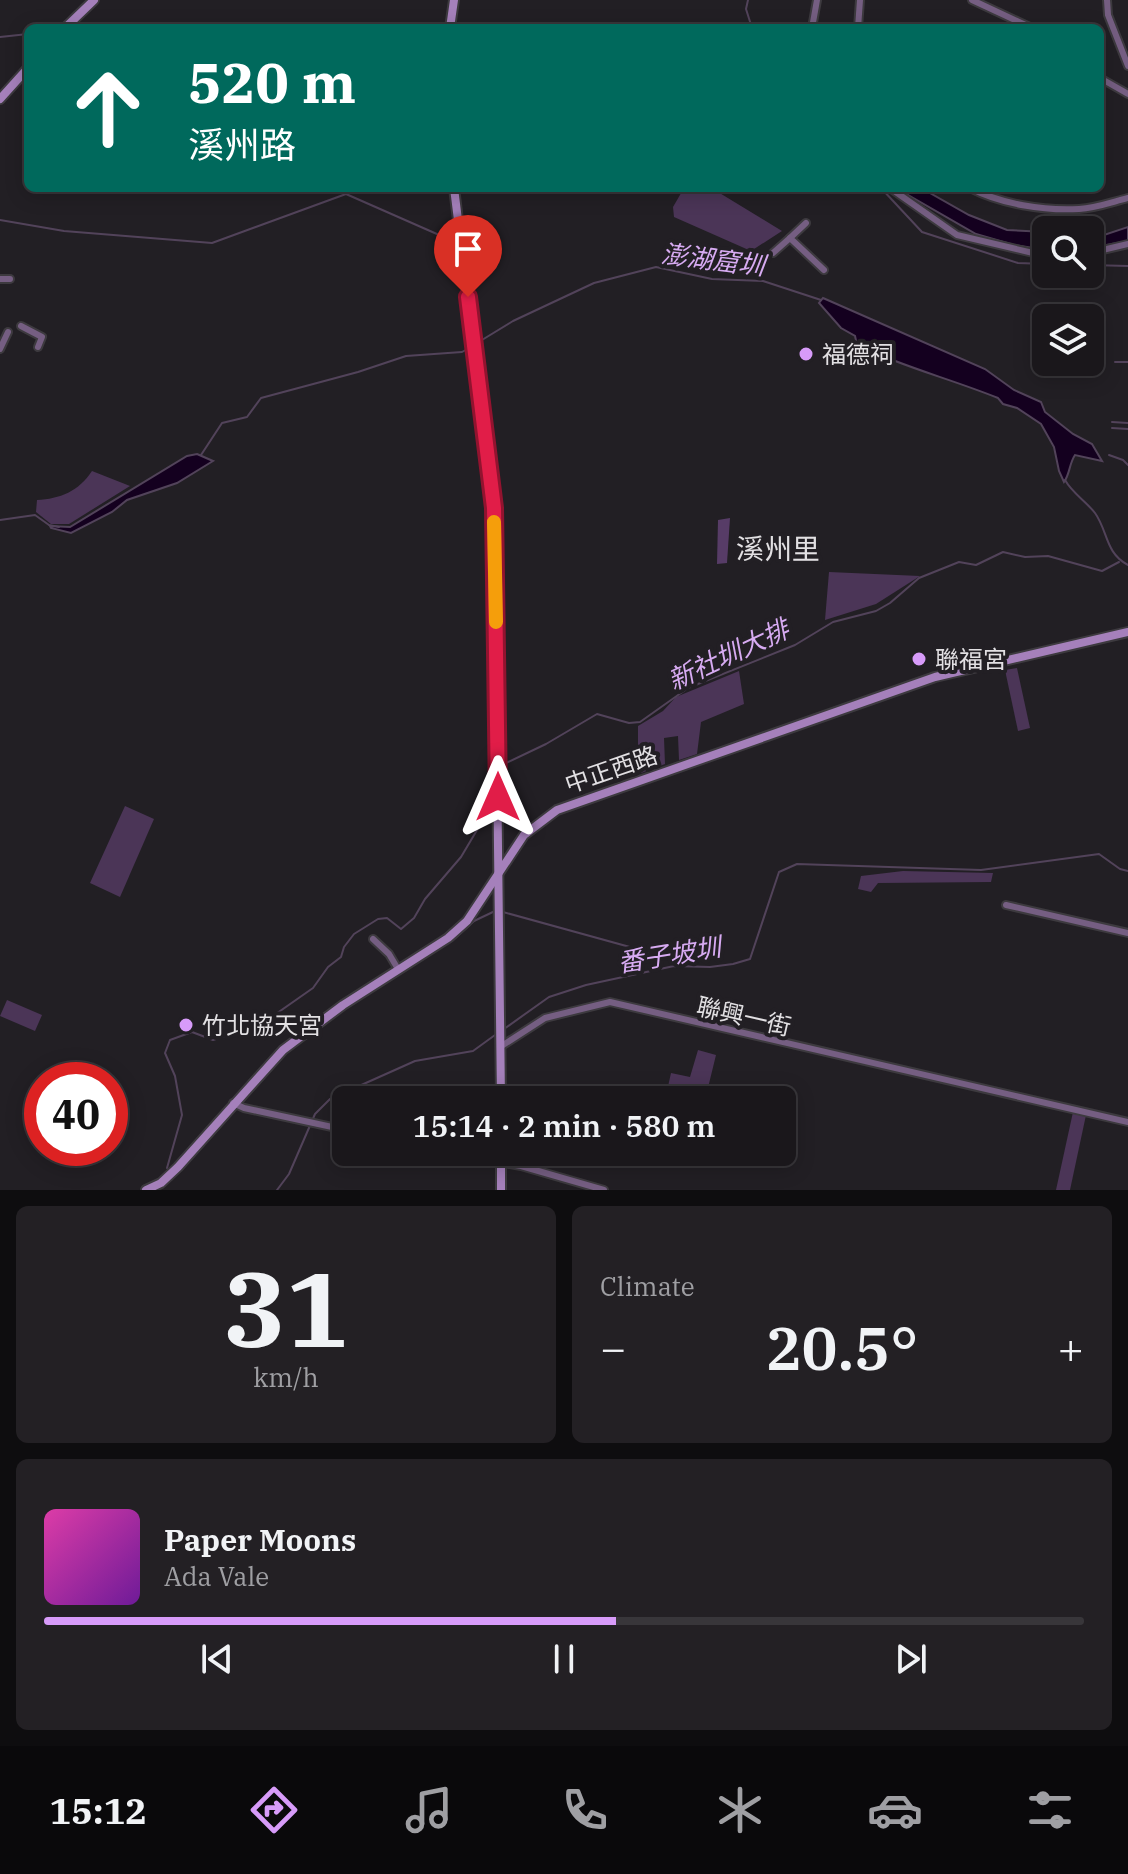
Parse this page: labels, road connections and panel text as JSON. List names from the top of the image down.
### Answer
{
  "streets": {
    "main road": ["中正西路"],
    "street": ["聯興一街"]
  },
  "districts": ["溪州里"],
  "water": ["澎湖窟圳", "新社圳大排", "番子坡圳"],
  "places": ["福德祠", "聯福宮", "竹北協天宮"],
  "page": {
    "turn": ["520 m", "溪州路"],
    "limit": "40",
    "trip": "15:14 · 2 min · 580 m",
    "tile": [
      ["31", "km/h"],
      "Climate"
    ],
    "heat": ["−", "20.5°", "+"],
    "song": ["Paper Moons", "Ada Vale"],
    "tabs": "15:12"
  }
}
